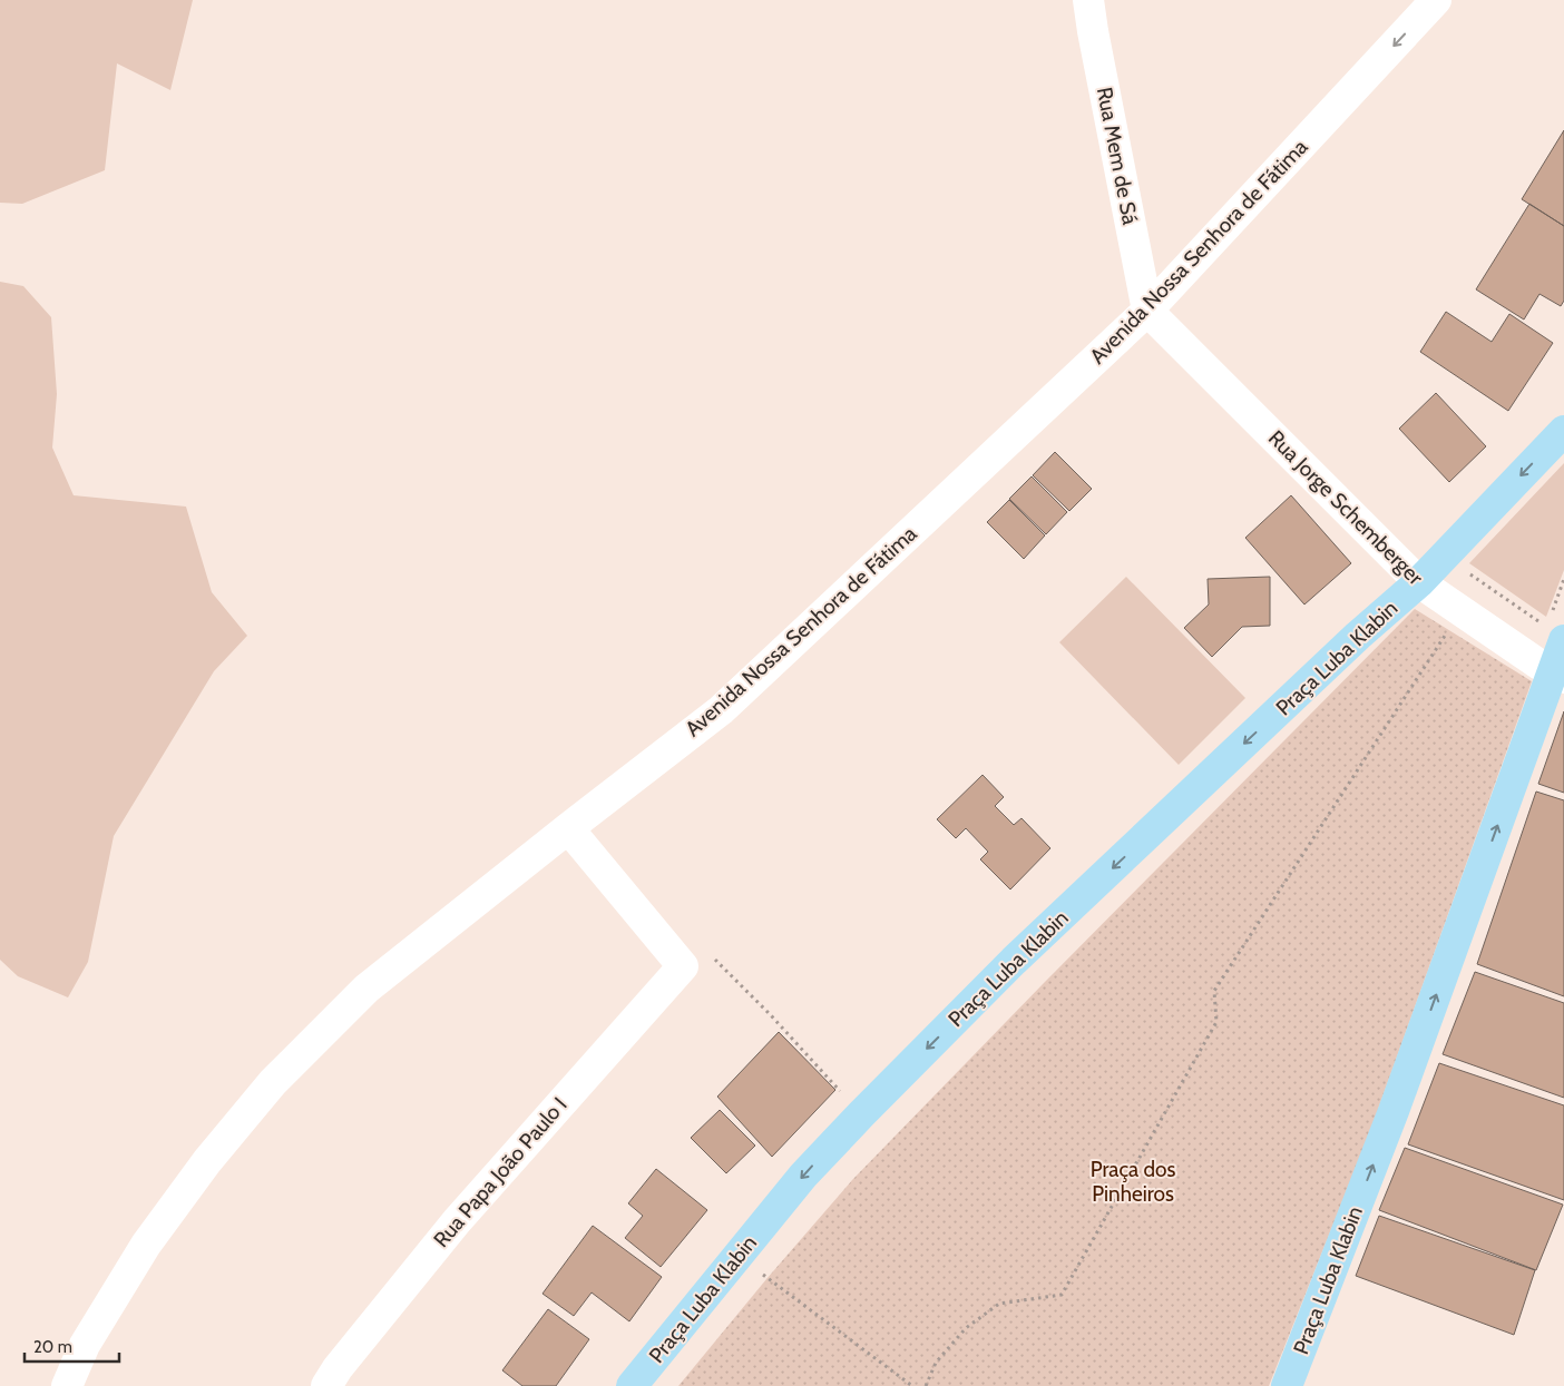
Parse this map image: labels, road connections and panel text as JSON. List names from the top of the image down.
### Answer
{
  "streets": {
    "main road": ["Praça Luba Klabin"],
    "street": [
      "Rua Mem de Sá",
      "Avenida Nossa Senhora de Fátima",
      "Rua Jorge Schemberger",
      "Rua Papa João Paulo I"
    ]
  },
  "crossings": [
    ["Rua Mem de Sá", "Avenida Nossa Senhora de Fátima"],
    ["Rua Mem de Sá", "Rua Jorge Schemberger"],
    ["Avenida Nossa Senhora de Fátima", "Rua Jorge Schemberger"],
    ["Rua Jorge Schemberger", "Praça Luba Klabin"]
  ],
  "parks": ["Praça dos Pinheiros"],
  "scale_bar": "20 m"
}
